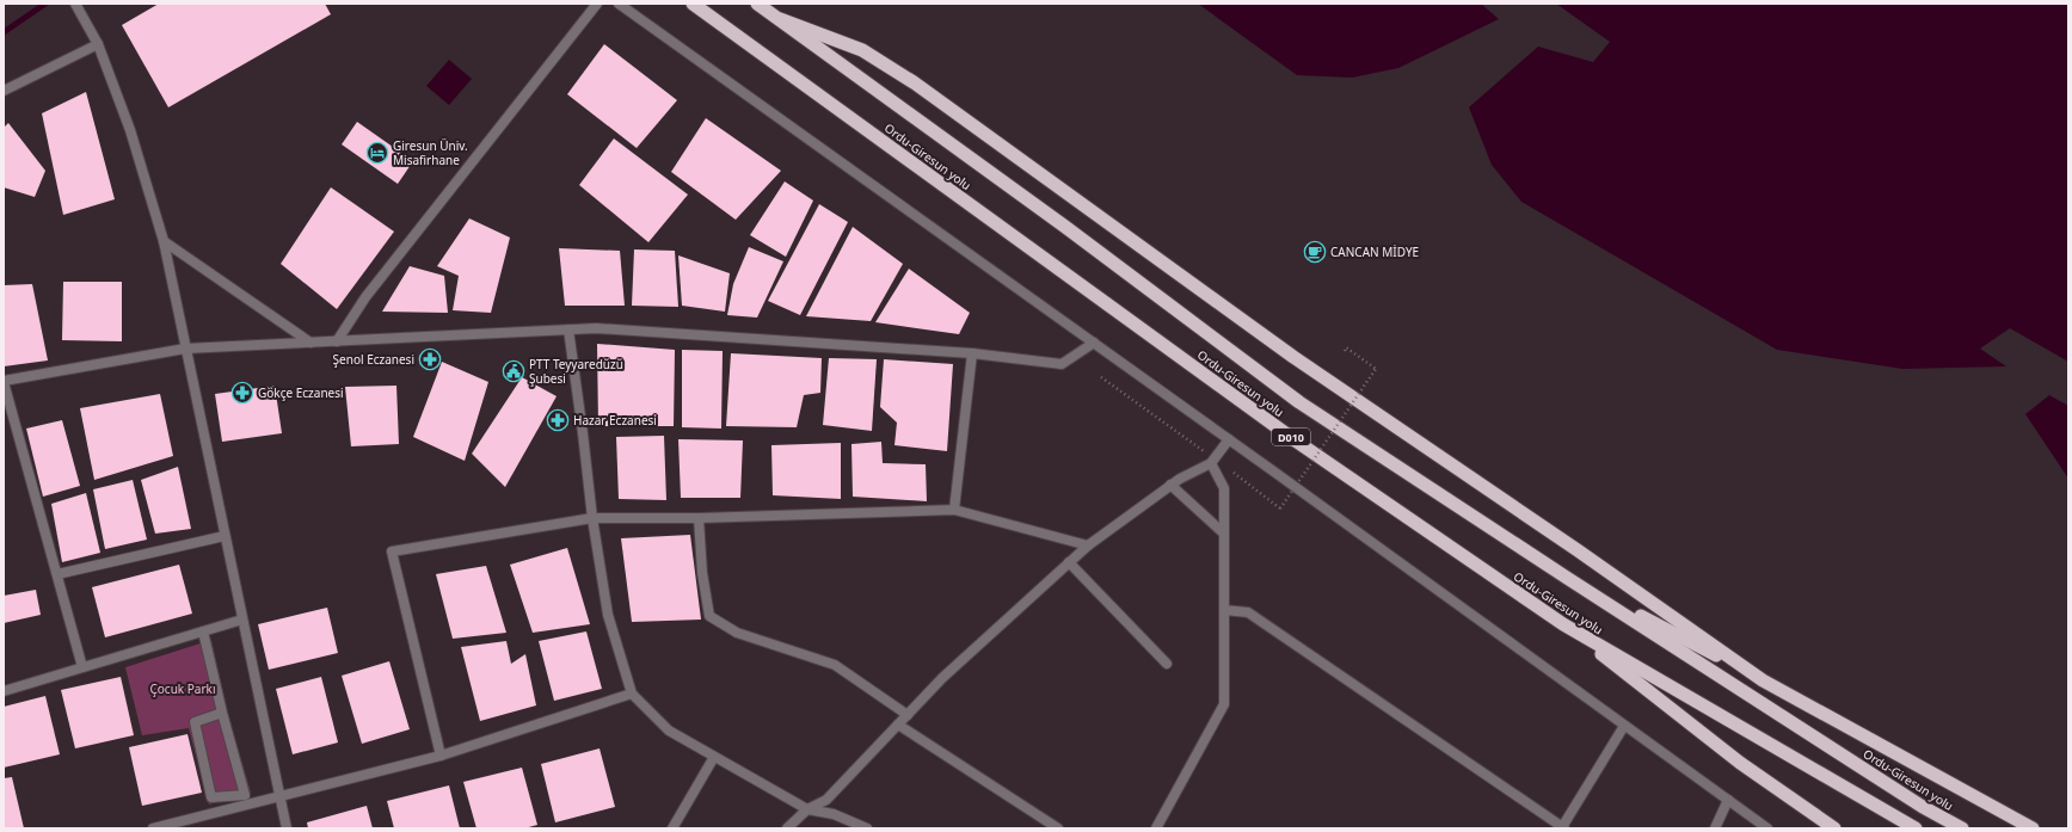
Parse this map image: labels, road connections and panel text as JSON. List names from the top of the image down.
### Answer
{
  "streets": {
    "highway": ["Ordu-Giresun yolu", "D010"]
  },
  "parks": ["Çocuk Parkı"],
  "places": {
    "hotel": ["Giresun Üniv. Misafirhane"],
    "cafe": ["CANCAN MİDYE"],
    "pharmacy": ["Şenol Eczanesi", "Gökçe Eczanesi", "Hazar Eczanesi"],
    "public building": ["PTT Teyyaredüzü Şubesi"]
  }
}
